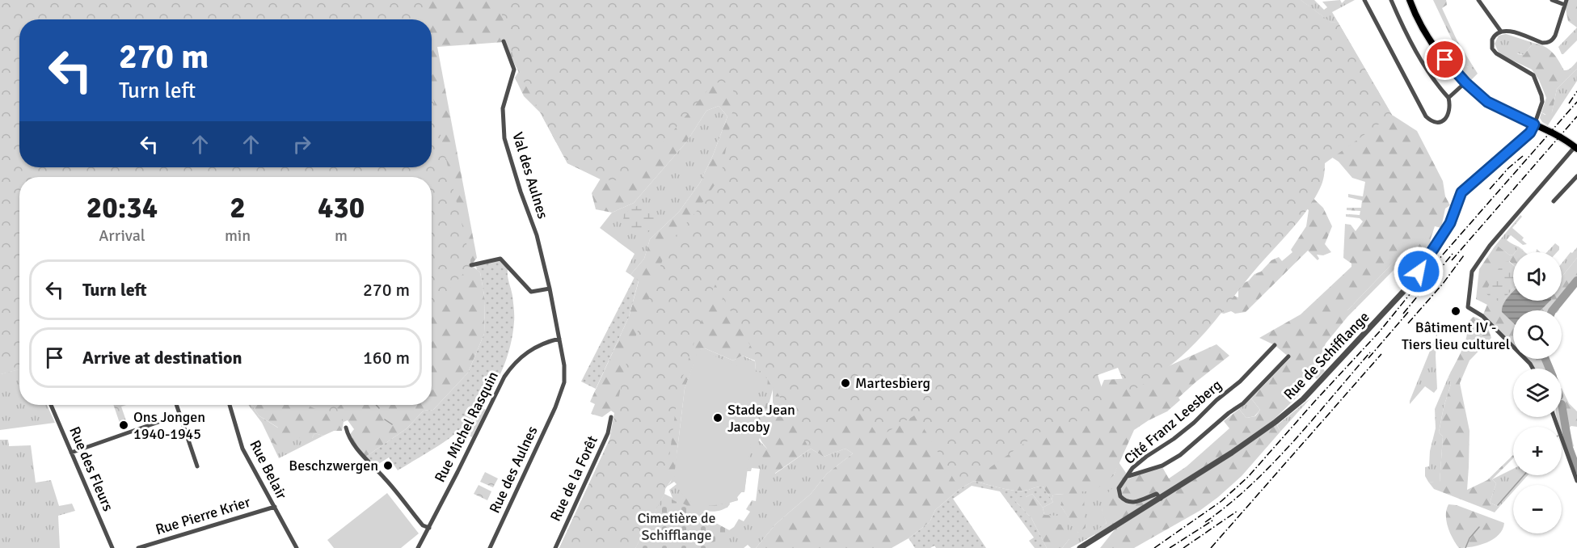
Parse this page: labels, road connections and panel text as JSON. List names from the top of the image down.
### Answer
{
  "streets": {
    "street": [
      "Val des Aulnes",
      "Rue de Schifflange",
      "Cité Franz Leesberg",
      "Rue Michel Rasquin",
      "Rue des Fleurs",
      "Rue Belair",
      "Rue des Aulnes",
      "Rue de la Forêt",
      "Rue Pierre Krier"
    ]
  },
  "crossings": [
    ["Val des Aulnes", "Rue Michel Rasquin"],
    ["Val des Aulnes", "Rue des Aulnes"],
    ["Rue de Schifflange", "Cité Franz Leesberg"],
    ["Rue Belair", "Rue Pierre Krier"]
  ],
  "parks": ["Cimetière de Schifflange"],
  "places": [
    "Bâtiment IV - Tiers lieu culturel",
    "Martesbierg",
    "Stade Jean Jacoby",
    "Ons Jongen 1940-1945",
    "Beschzwergen"
  ],
  "page": {
    "turn": ["270 m", "Turn left"],
    "eta": [
      "20:34",
      "Arrival",
      "2",
      "min",
      "430",
      "m"
    ],
    "map_buttons": ["+", "−"],
    "list": [
      {
        "name": "Turn left",
        "value": "270 m"
      },
      {
        "name": "Arrive at destination",
        "value": "160 m"
      }
    ]
  }
}
